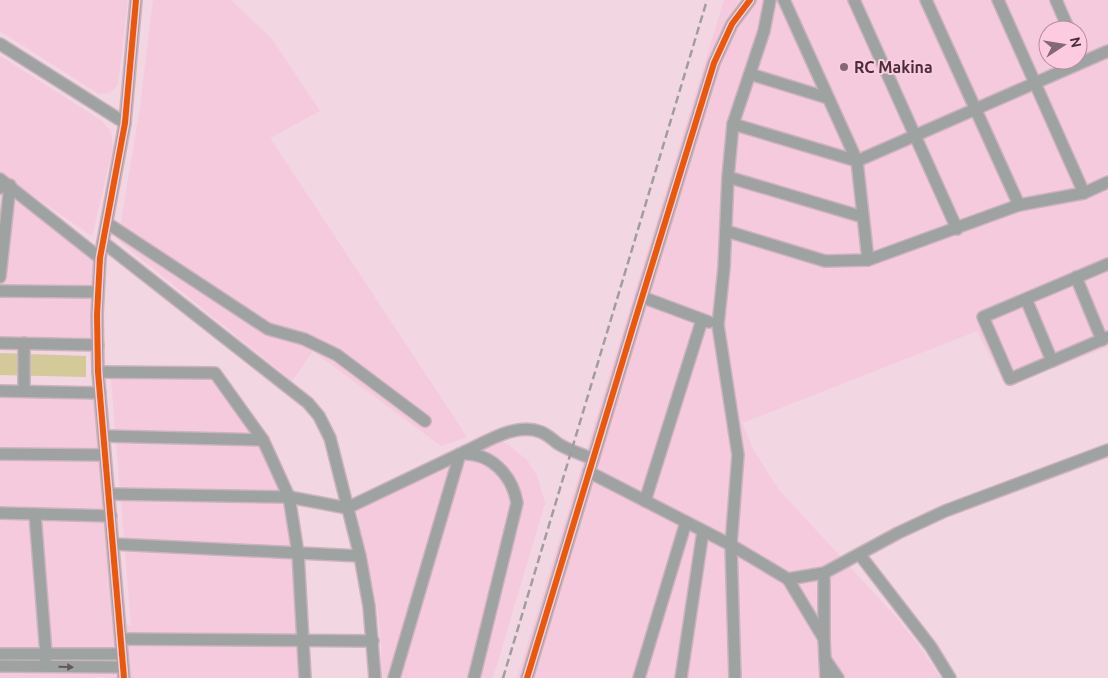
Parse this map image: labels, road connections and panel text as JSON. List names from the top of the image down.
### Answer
{
  "places": ["RC Makina"],
  "north": "right"
}
